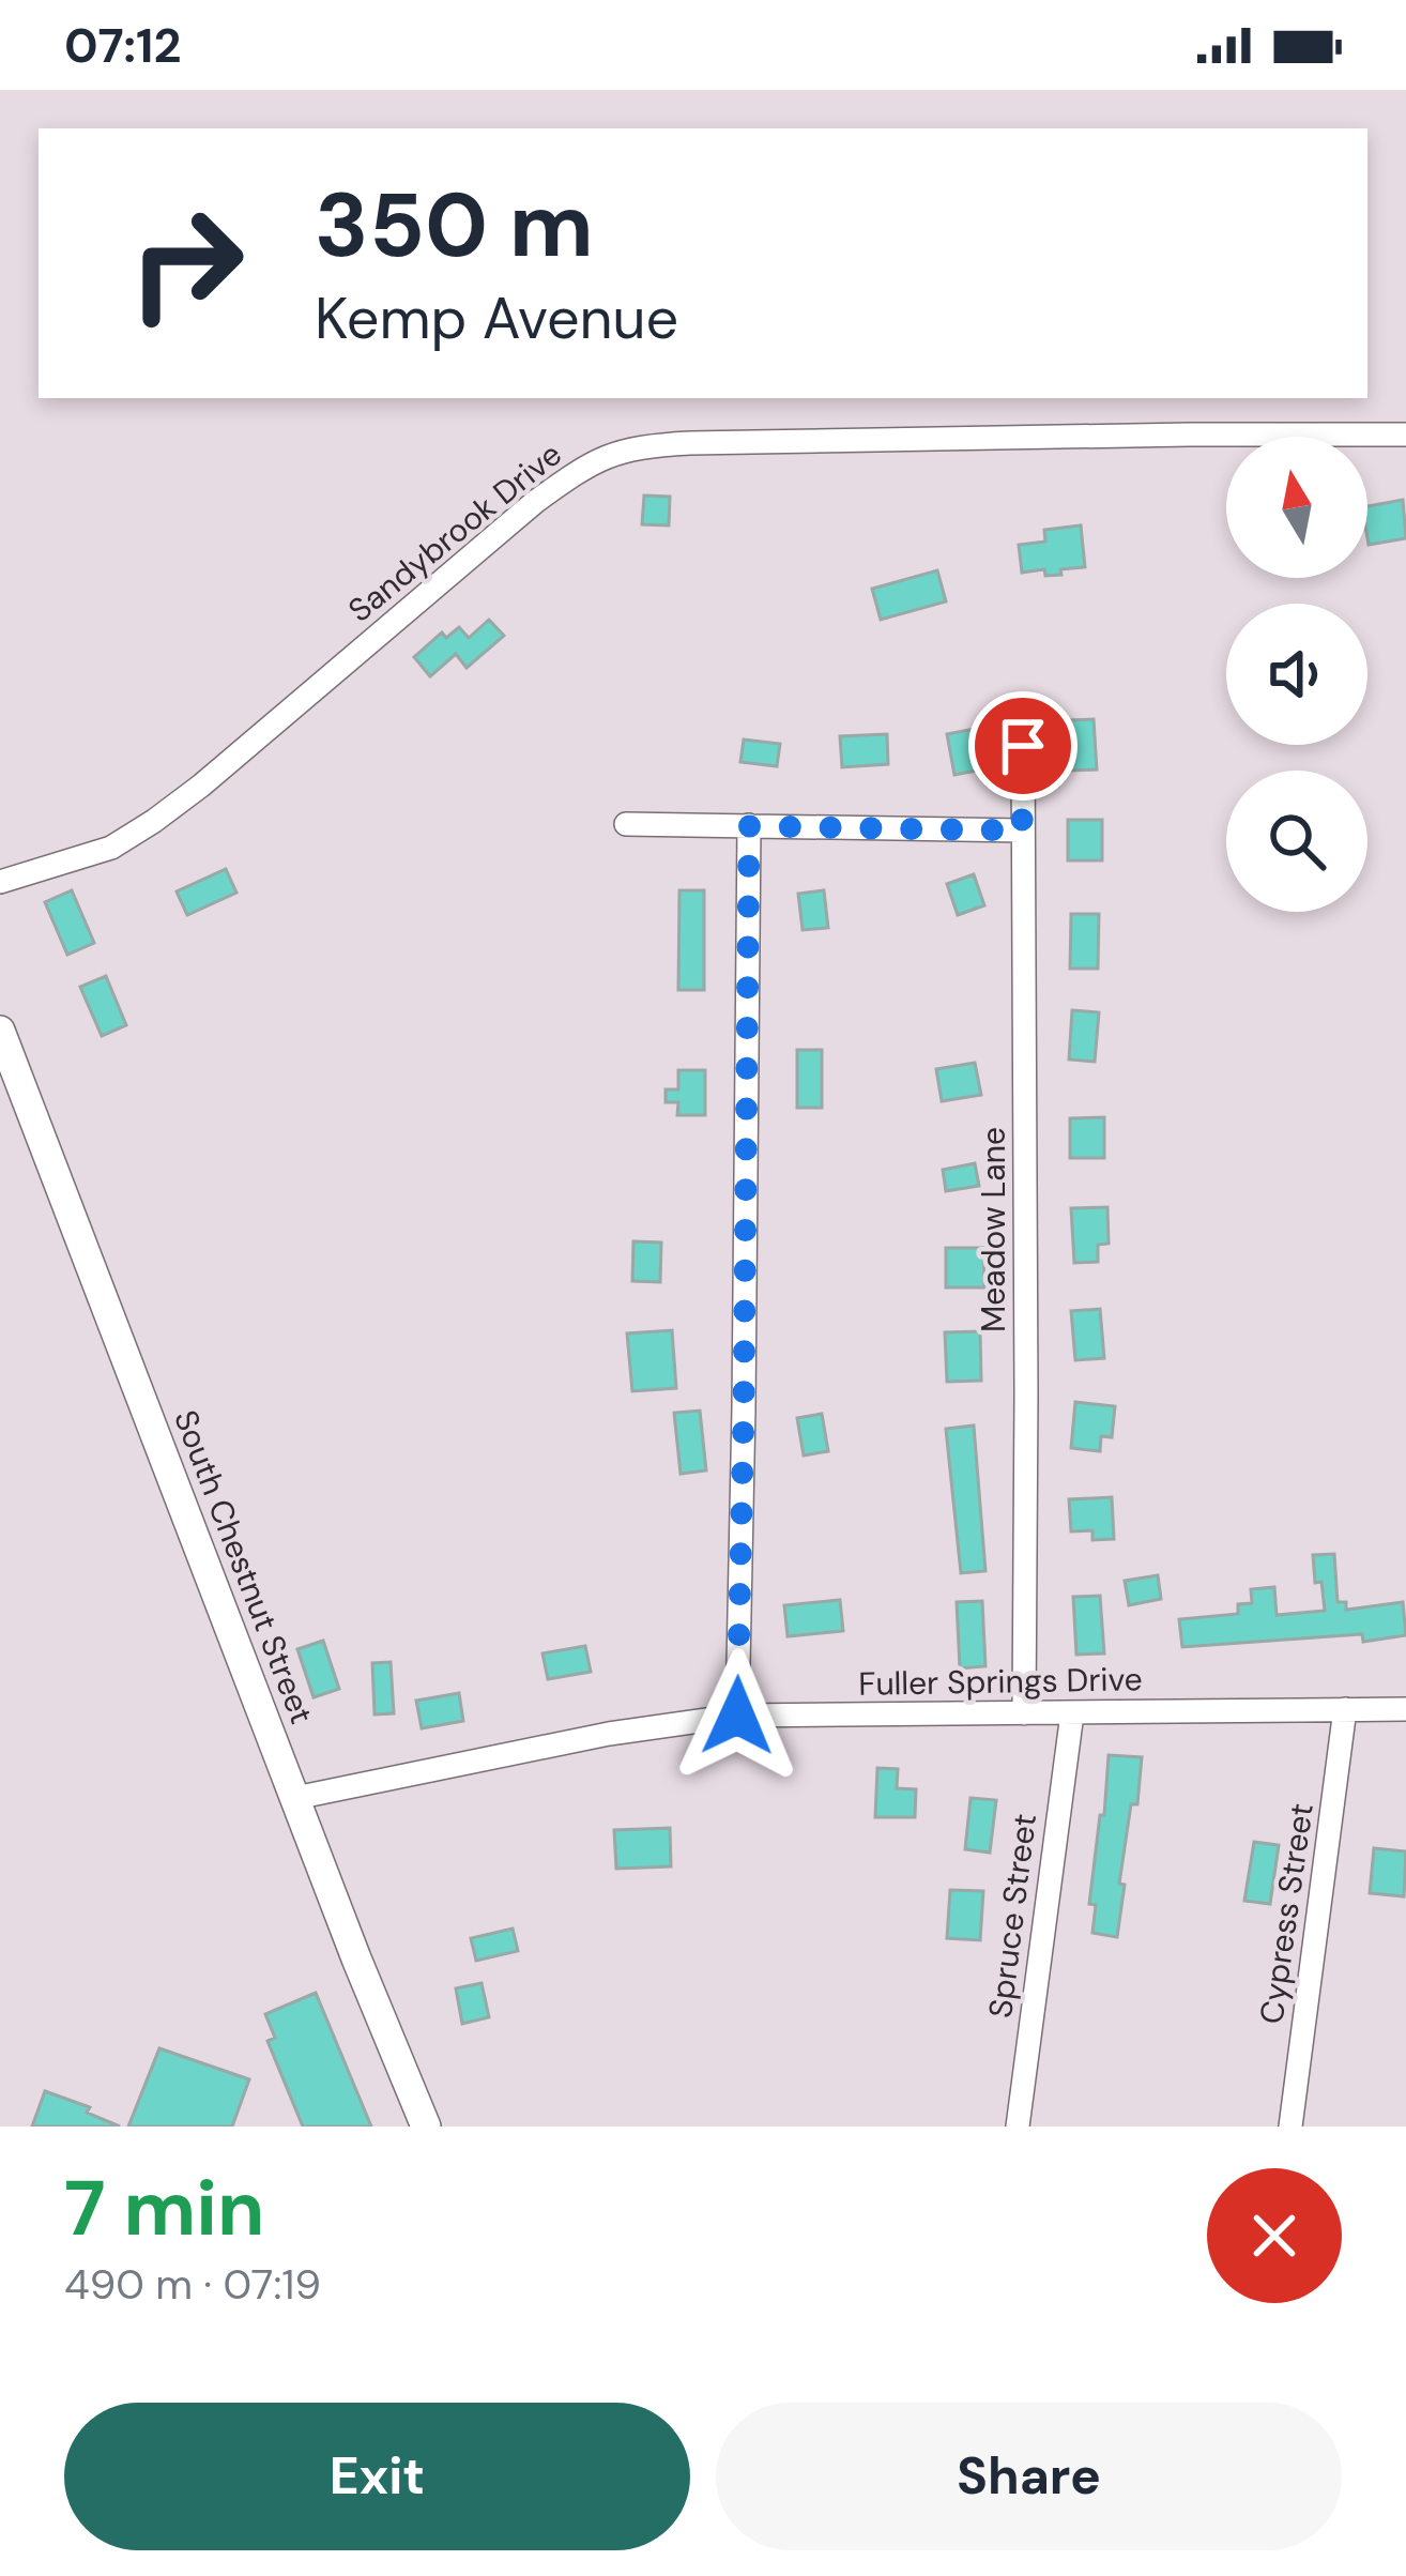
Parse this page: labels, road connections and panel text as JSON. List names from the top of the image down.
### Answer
{
  "streets": {
    "main road": ["South Chestnut Street"],
    "street": [
      "Sandybrook Drive",
      "Meadow Lane",
      "Fuller Springs Drive",
      "Cypress Street",
      "Spruce Street"
    ]
  },
  "crossings": [
    ["Meadow Lane", "Fuller Springs Drive"],
    ["South Chestnut Street", "Fuller Springs Drive"],
    ["Fuller Springs Drive", "Cypress Street"],
    ["Fuller Springs Drive", "Spruce Street"]
  ],
  "north": "top",
  "page": {
    "status": "07:12",
    "turn": ["350 m", "Kemp Avenue"],
    "heading": ["7 min", "490 m · 07:19"],
    "buttons": ["Exit", "Share"]
  }
}
